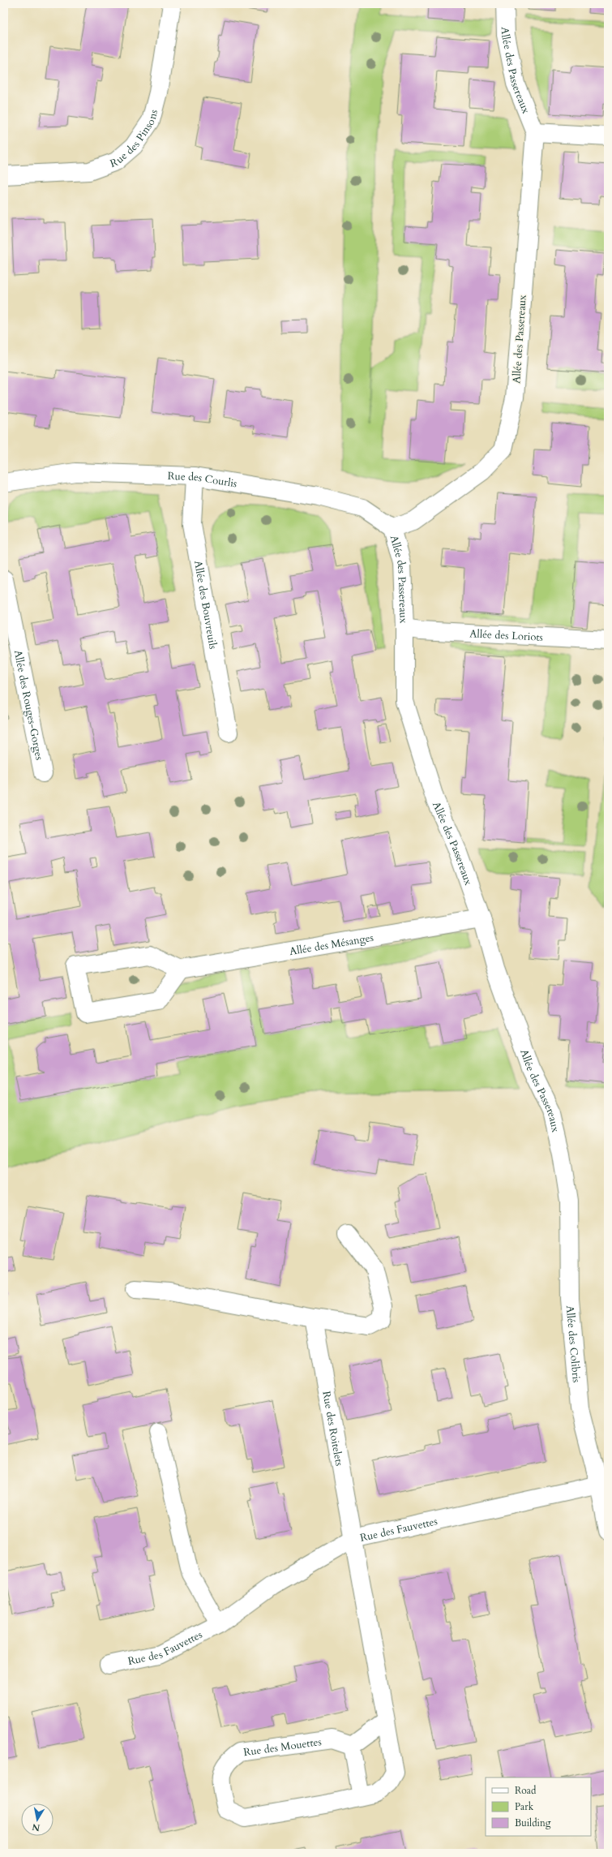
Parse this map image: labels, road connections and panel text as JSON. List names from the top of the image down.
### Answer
{
  "streets": {
    "street": [
      "Allée des Passereaux",
      "Rue des Pinsons",
      "Rue des Courlis",
      "Allée des Bouvreuils",
      "Allée des Loriots",
      "Allée des Rouges-Gorges",
      "Allée des Mésanges",
      "Allée des Colibris",
      "Rue des Roitelets",
      "Rue des Fauvettes",
      "Rue des Mouettes"
    ]
  },
  "crossings": [
    ["Allée des Passereaux", "Rue des Courlis"],
    ["Allée des Passereaux", "Allée des Loriots"],
    ["Allée des Passereaux", "Allée des Mésanges"],
    ["Allée des Passereaux", "Allée des Colibris"],
    ["Rue des Courlis", "Allée des Bouvreuils"],
    ["Allée des Colibris", "Rue des Fauvettes"],
    ["Rue des Roitelets", "Rue des Fauvettes"],
    ["Rue des Roitelets", "Rue des Mouettes"],
    ["Rue des Fauvettes", "Rue des Mouettes"]
  ],
  "legend": ["Road", "Park", "Building"],
  "north": "bottom"
}
